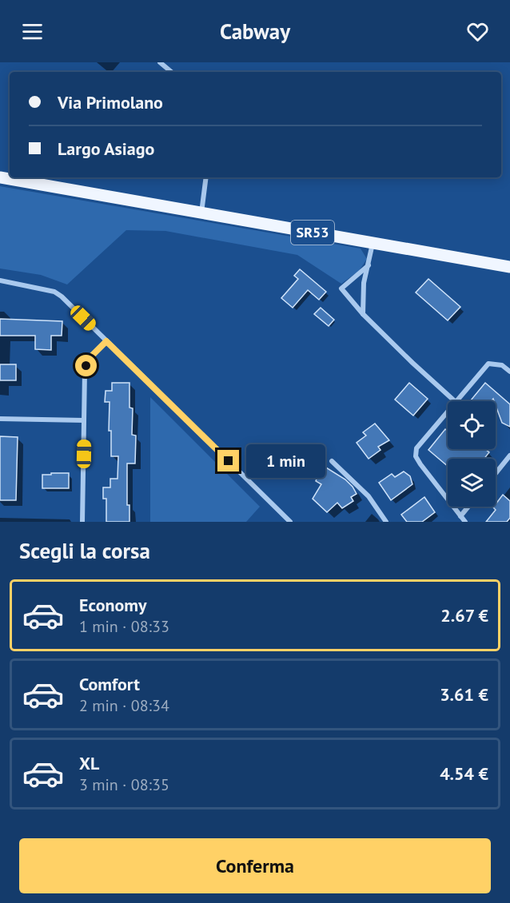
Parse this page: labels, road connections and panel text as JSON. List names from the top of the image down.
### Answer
{
  "streets": {
    "main road": ["SR53"]
  },
  "page": {
    "header": "Cabway",
    "banner": ["Via Primolano", "Largo Asiago"],
    "bubble": "1 min",
    "heading": "Scegli la corsa",
    "list": [
      {
        "name": "Economy",
        "note": "1 min · 08:33",
        "value": "2.67 €"
      },
      {
        "name": "Comfort",
        "note": "2 min · 08:34",
        "value": "3.61 €"
      },
      {
        "name": "XL",
        "note": "3 min · 08:35",
        "value": "4.54 €"
      }
    ],
    "buttons": "Conferma"
  }
}
